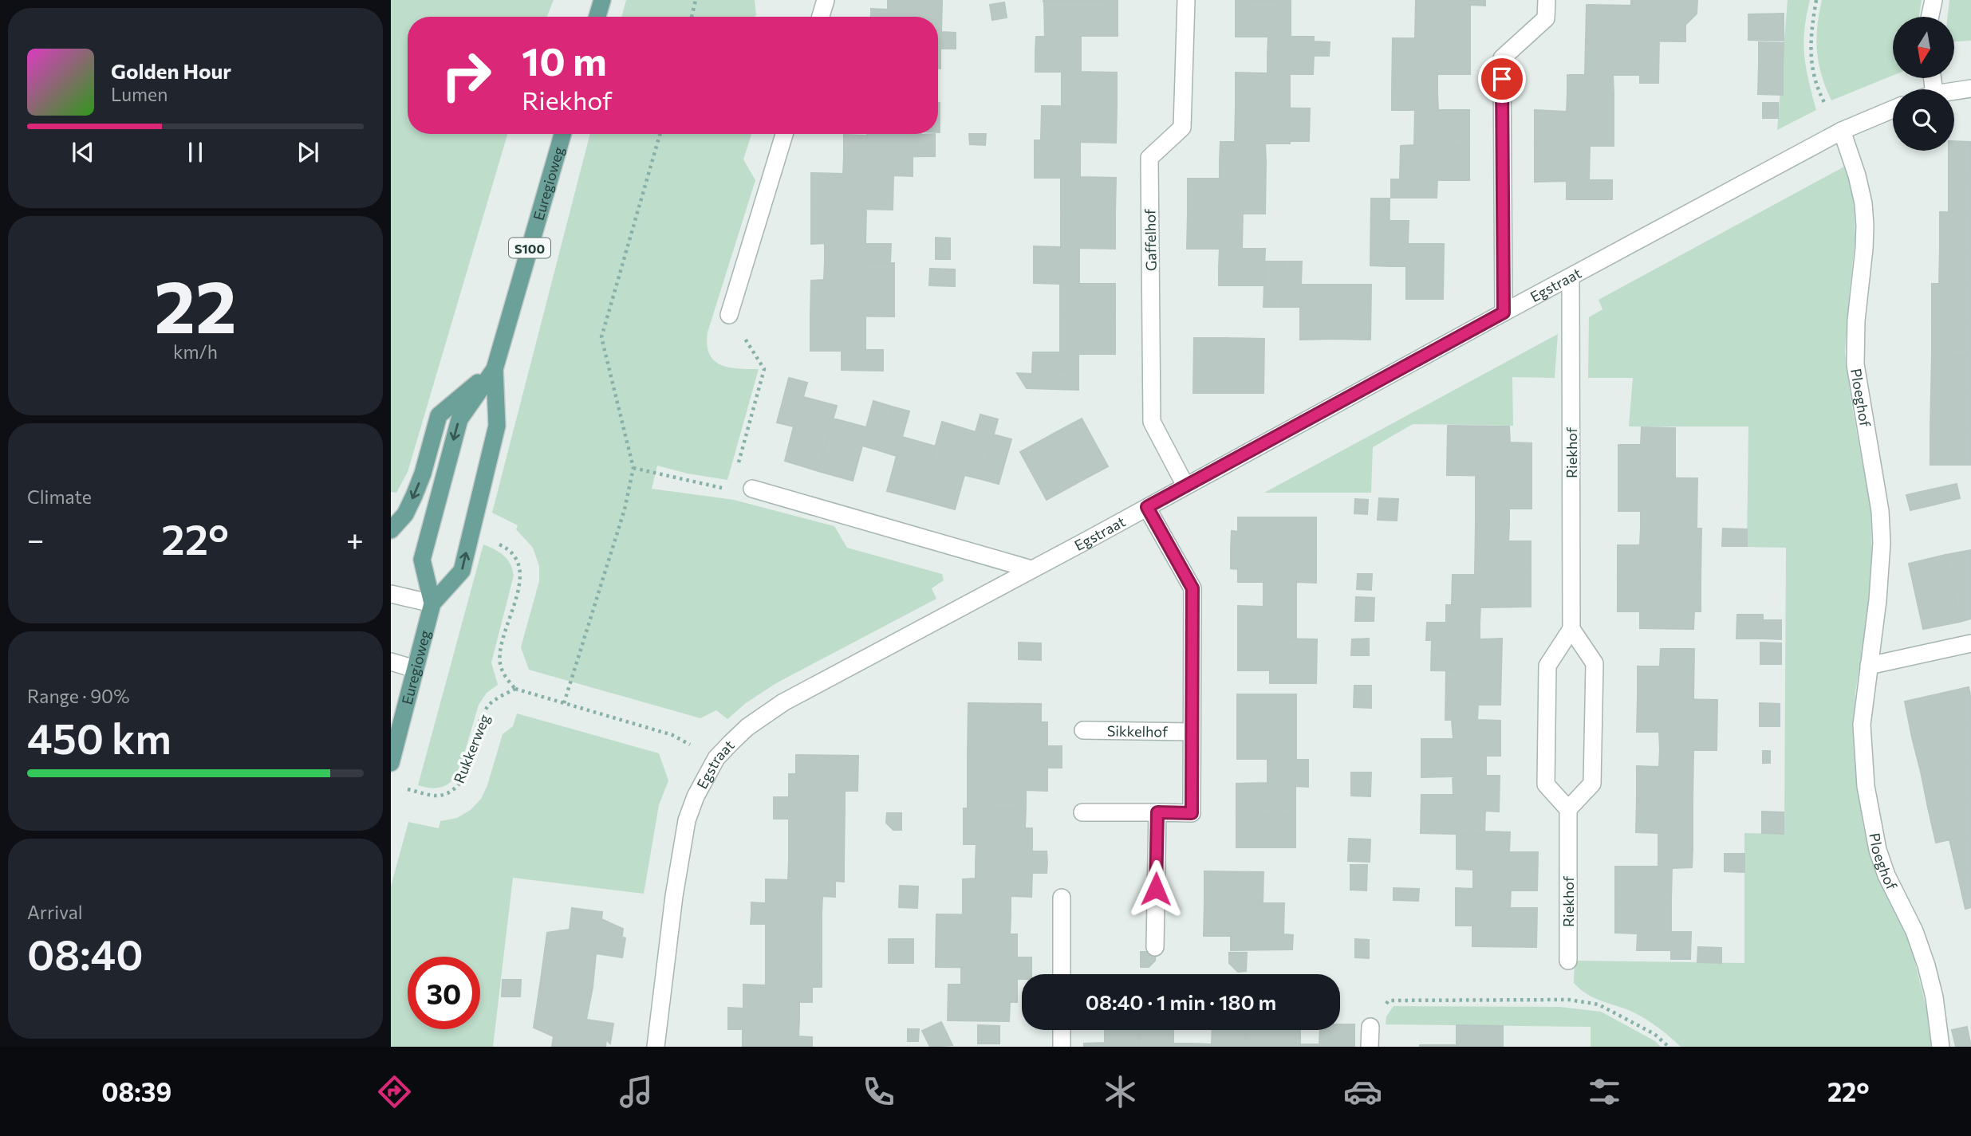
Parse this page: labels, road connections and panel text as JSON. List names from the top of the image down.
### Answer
{
  "streets": {
    "main road": ["Euregioweg", "S100"],
    "street": [
      "Gaffelhof",
      "Egstraat",
      "Ploeghof",
      "Riekhof",
      "Sikkelhof"
    ],
    "path": ["Rukkerweg"]
  },
  "crossings": [
    ["Gaffelhof", "Egstraat"],
    ["Egstraat", "Ploeghof"],
    ["Egstraat", "Riekhof"]
  ],
  "north": "bottom",
  "page": {
    "turn": ["10 m", "Riekhof"],
    "song": ["Golden Hour", "Lumen"],
    "tile": [
      ["22", "km/h"],
      "Climate",
      ["Range · 90%", "450 km"],
      ["Arrival", "08:40"]
    ],
    "heat": ["−", "22°", "+"],
    "limit": "30",
    "trip": "08:40 · 1 min · 180 m",
    "tabs": ["08:39", "22°"]
  }
}
